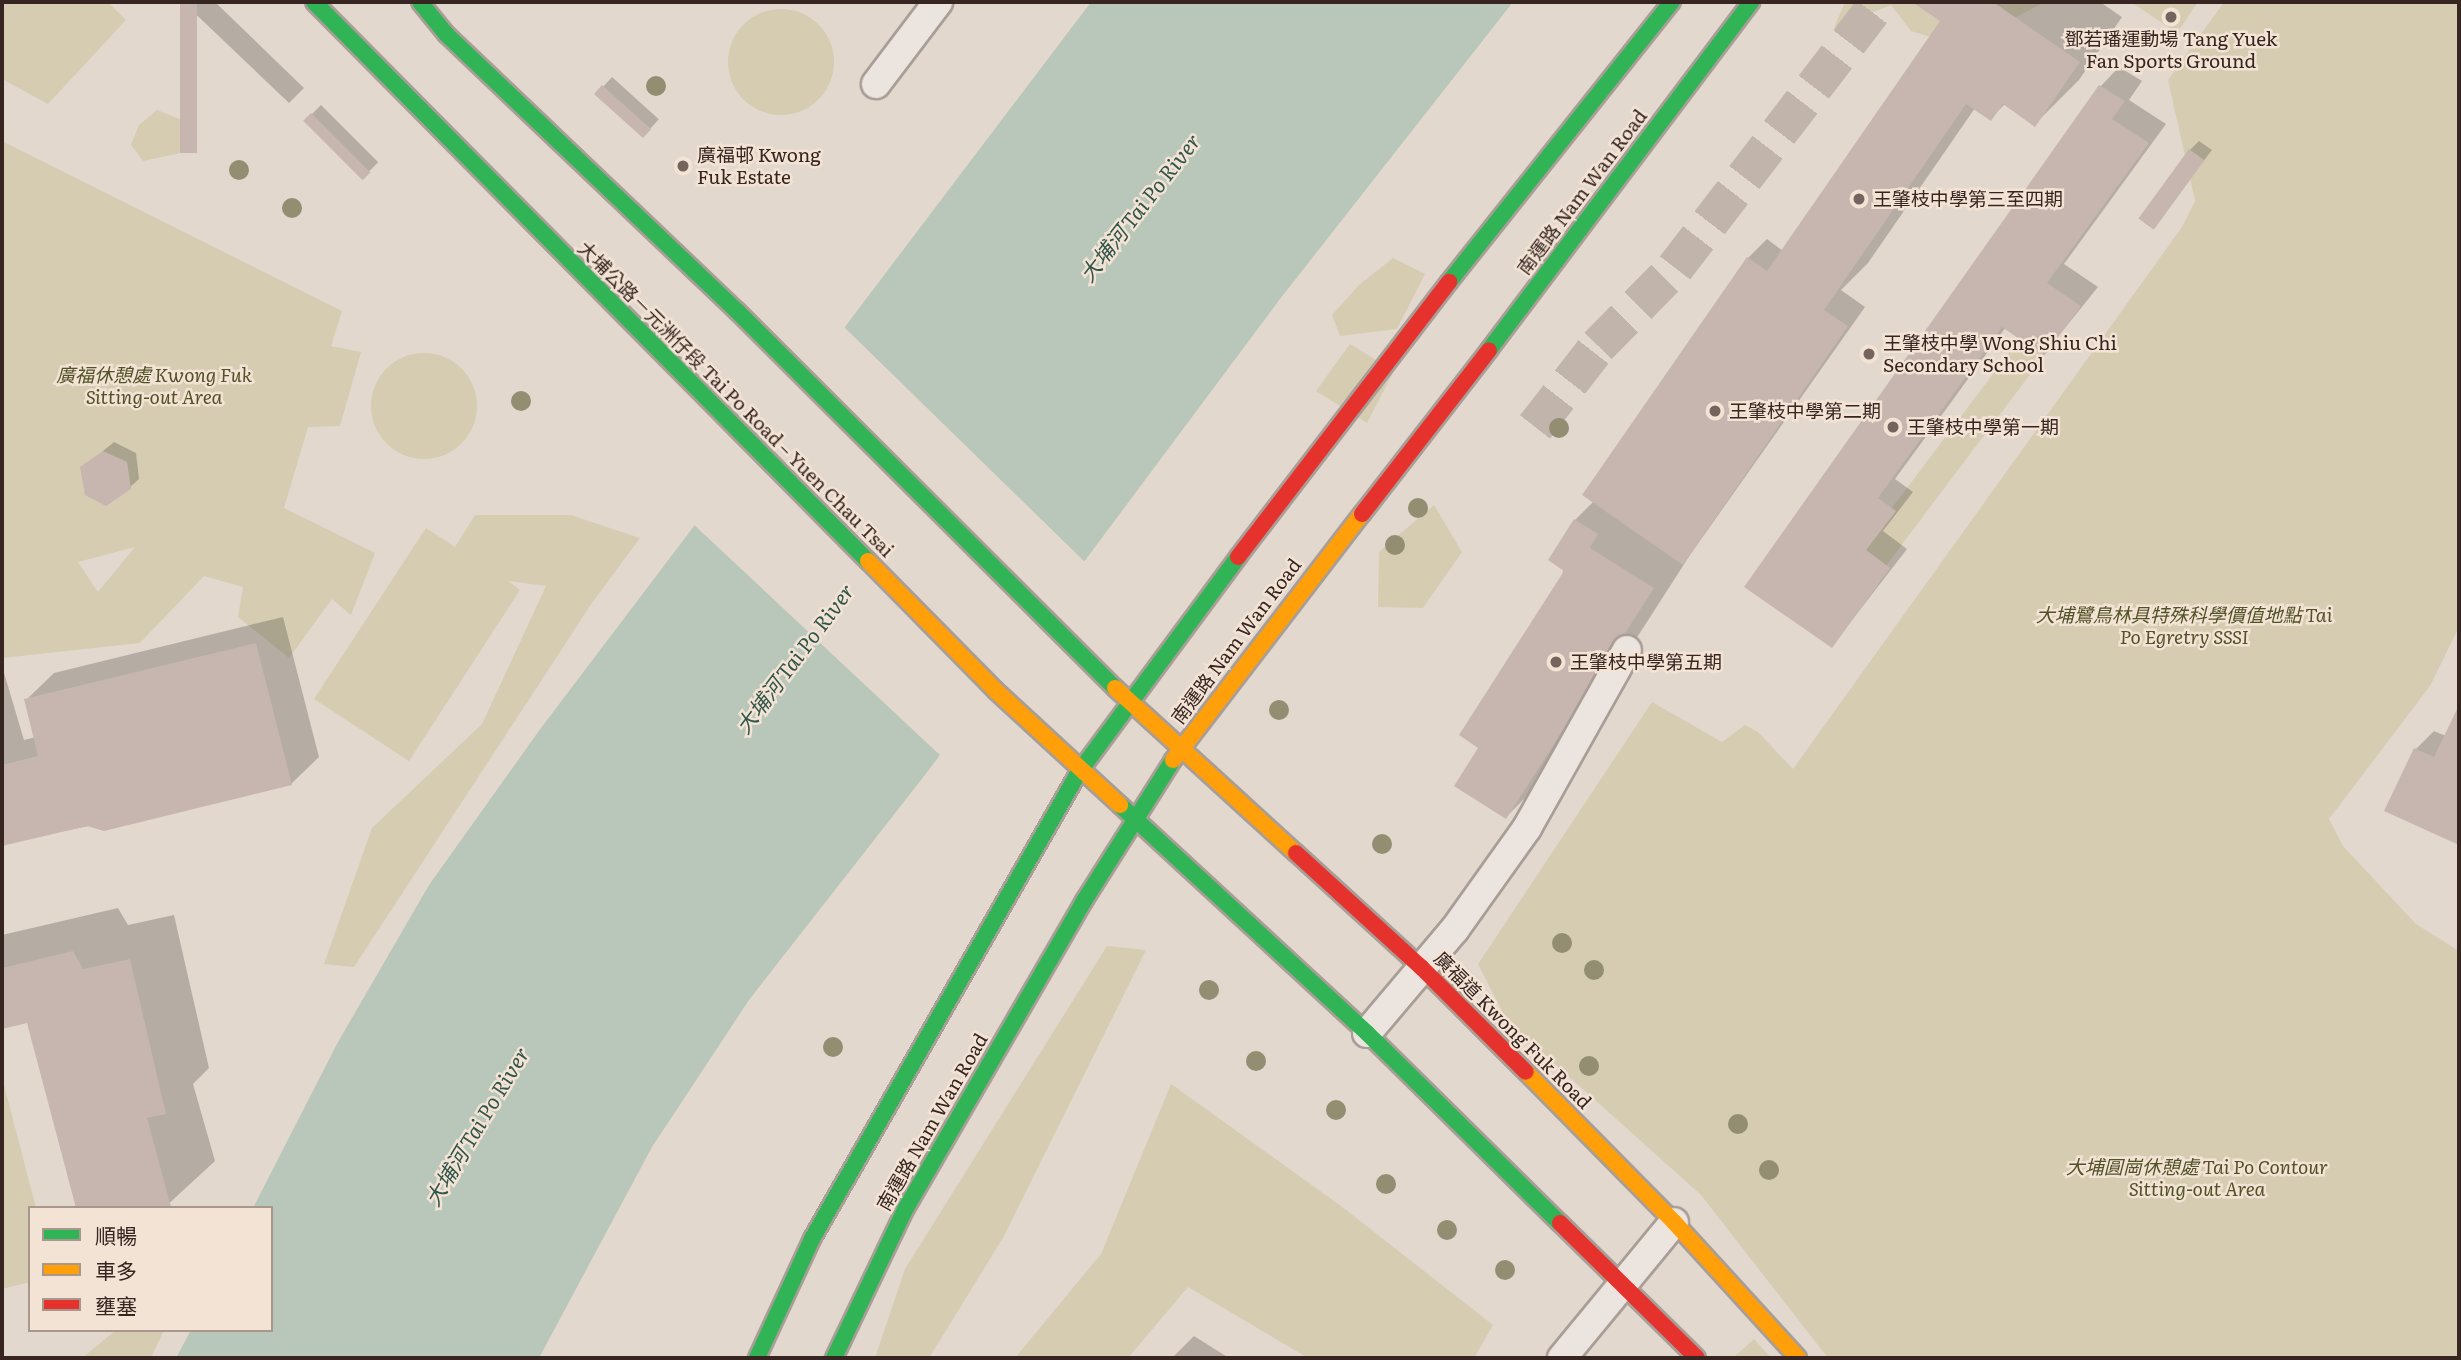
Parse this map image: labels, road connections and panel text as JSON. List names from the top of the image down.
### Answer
{
  "streets": {
    "main road": ["南運路 Nam Wan Road", "大埔公路－元洲仔段 Tai Po Road – Yuen Chau Tsai", "廣福道 Kwong Fuk Road"]
  },
  "crossings": [
    ["南運路 Nam Wan Road", "大埔公路－元洲仔段 Tai Po Road – Yuen Chau Tsai"],
    ["南運路 Nam Wan Road", "廣福道 Kwong Fuk Road"]
  ],
  "water": ["大埔河 Tai Po River"],
  "parks": ["廣福休憩處 Kwong Fuk Sitting-out Area", "大埔鷺鳥林具特殊科學價值地點 Tai Po Egretry SSSI", "大埔圓崗休憩處 Tai Po Contour Sitting-out Area"],
  "places": [
    "鄧若璠運動場 Tang Yuek Fan Sports Ground",
    "廣福邨 Kwong Fuk Estate",
    "王肇枝中學第三至四期",
    "王肇枝中學 Wong Shiu Chi Secondary School",
    "王肇枝中學第二期",
    "王肇枝中學第一期",
    "王肇枝中學第五期"
  ],
  "legend": ["順暢", "車多", "壅塞"]
}
